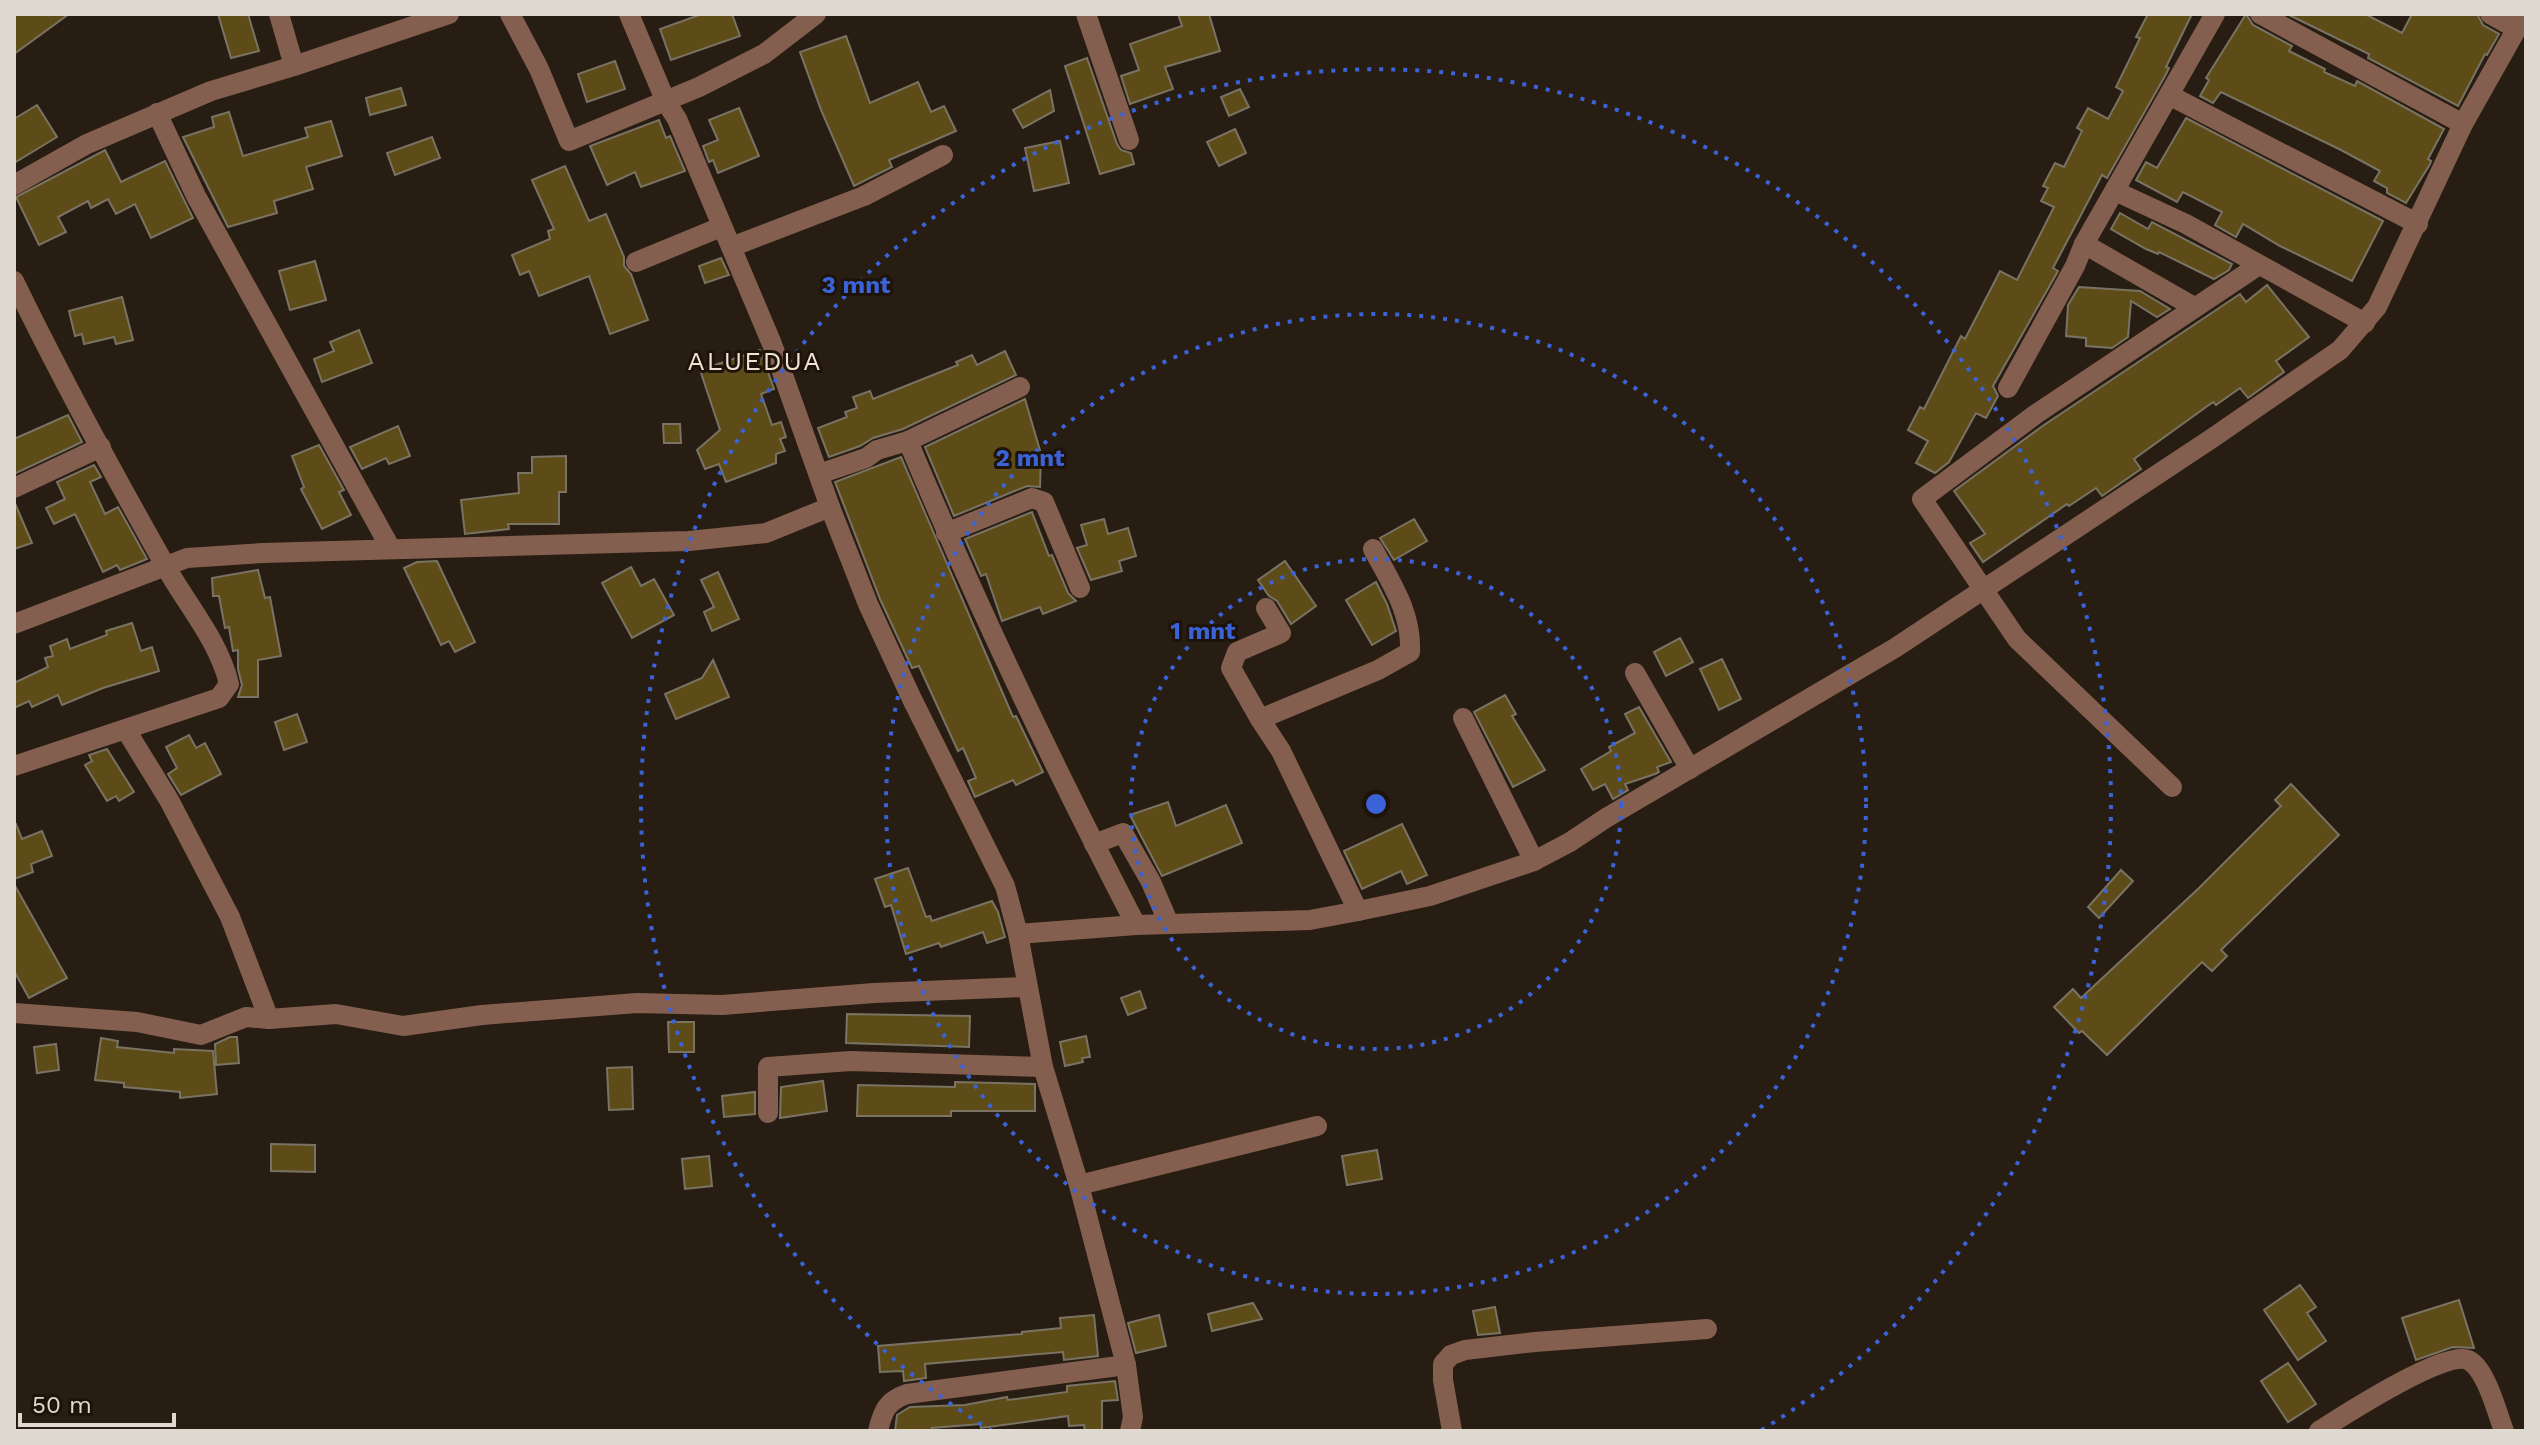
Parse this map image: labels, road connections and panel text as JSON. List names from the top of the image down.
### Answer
{
  "districts": ["ALUEDUA"],
  "scale_bar": "50 m",
  "rings": ["3 mnt", "2 mnt", "1 mnt"]
}
